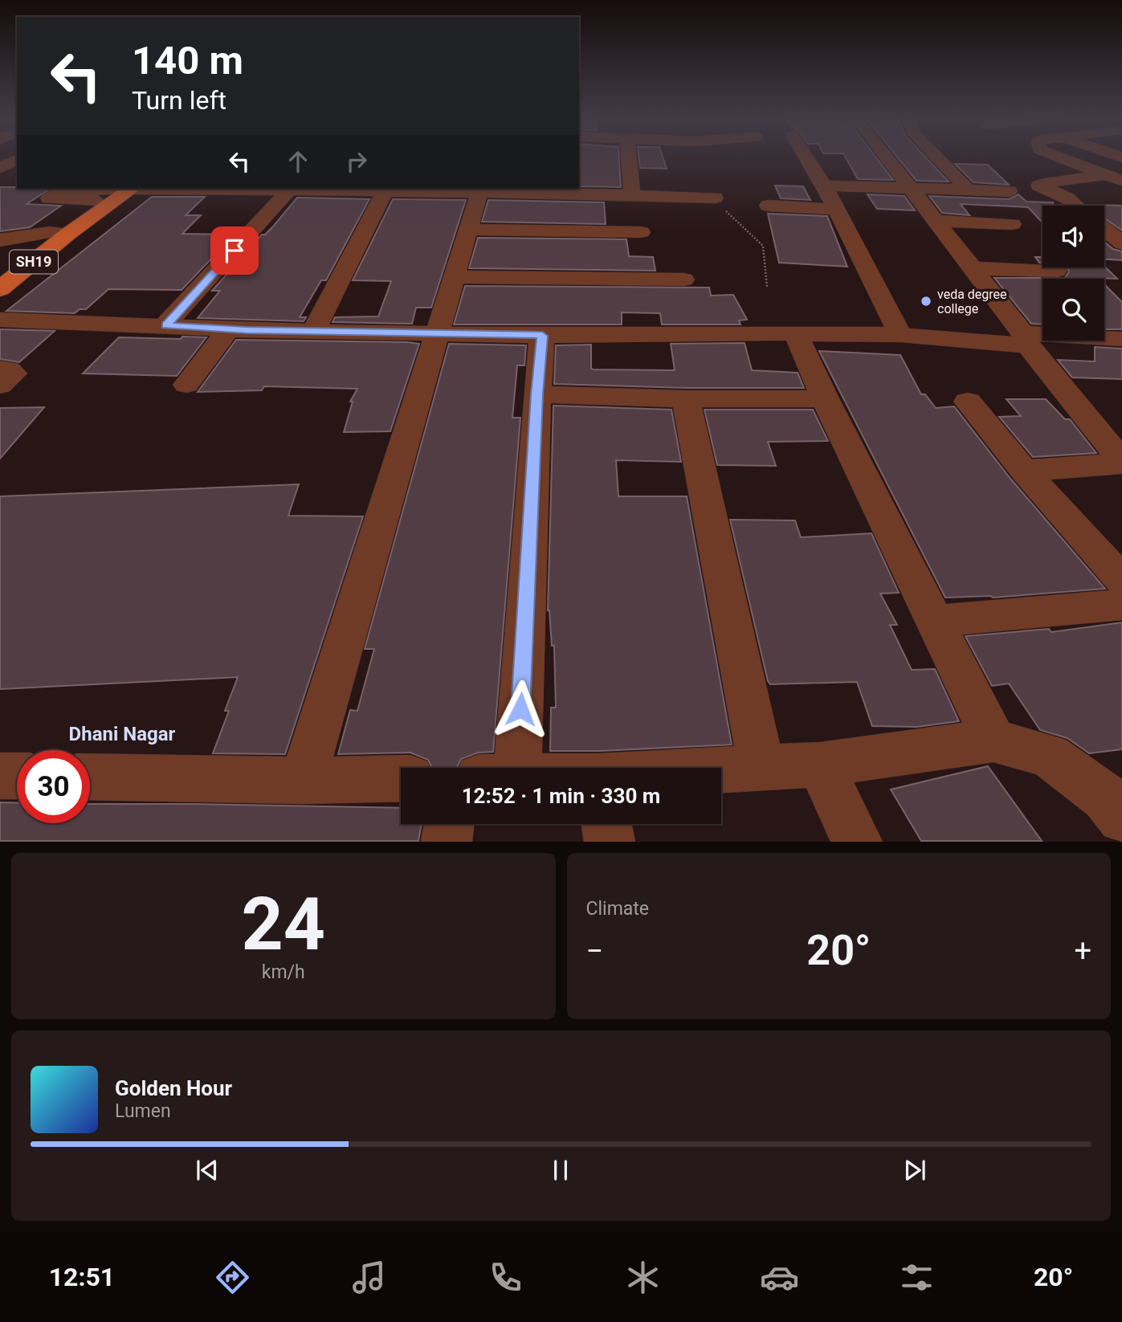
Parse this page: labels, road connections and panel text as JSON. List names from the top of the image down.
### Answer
{
  "streets": {
    "main road": ["SH19"]
  },
  "districts": ["Dhani Nagar"],
  "places": ["veda degree college"],
  "page": {
    "turn": ["140 m", "Turn left"],
    "limit": "30",
    "trip": "12:52 · 1 min · 330 m",
    "tile": [
      ["24", "km/h"],
      "Climate"
    ],
    "heat": ["−", "20°", "+"],
    "song": ["Golden Hour", "Lumen"],
    "tabs": ["12:51", "20°"]
  }
}
